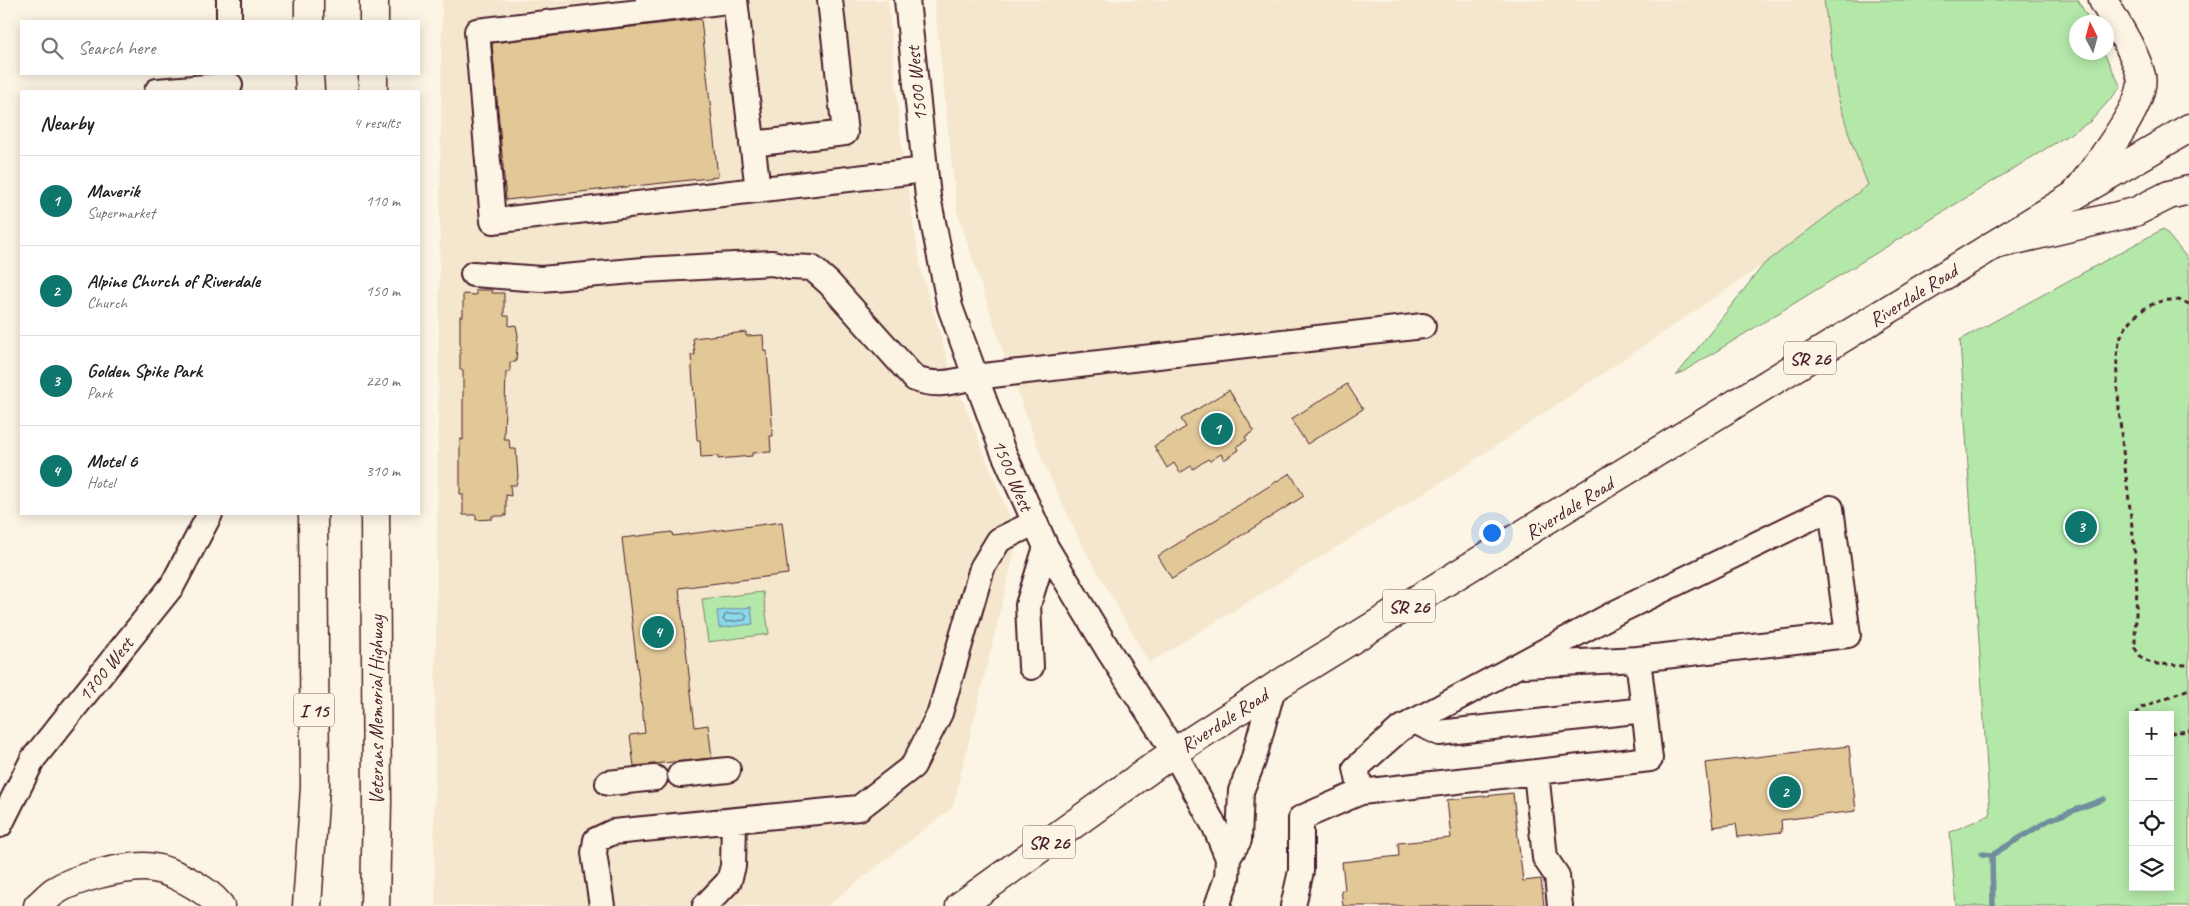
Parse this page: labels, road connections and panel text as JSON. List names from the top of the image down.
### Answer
{
  "streets": {
    "main road": [
      "Riverdale Road",
      "SR 26",
      "I 15",
      "Veterans Memorial Highway"
    ],
    "street": ["1500 West", "1700 West"]
  },
  "crossings": [
    ["1500 West", "Riverdale Road"]
  ],
  "north": "top",
  "page": {
    "search": "Search here",
    "heading": ["Nearby", "4 results"],
    "list": [
      {
        "mark": "1",
        "name": "Maverik",
        "note": "Supermarket",
        "value": "110 m"
      },
      {
        "mark": "2",
        "name": "Alpine Church of Riverdale",
        "note": "Church",
        "value": "150 m"
      },
      {
        "mark": "3",
        "name": "Golden Spike Park",
        "note": "Park",
        "value": "220 m"
      },
      {
        "mark": "4",
        "name": "Motel 6",
        "note": "Hotel",
        "value": "310 m"
      }
    ],
    "pins": [
      "1",
      "3",
      "4",
      "2"
    ],
    "map_buttons": ["+", "−"]
  }
}
